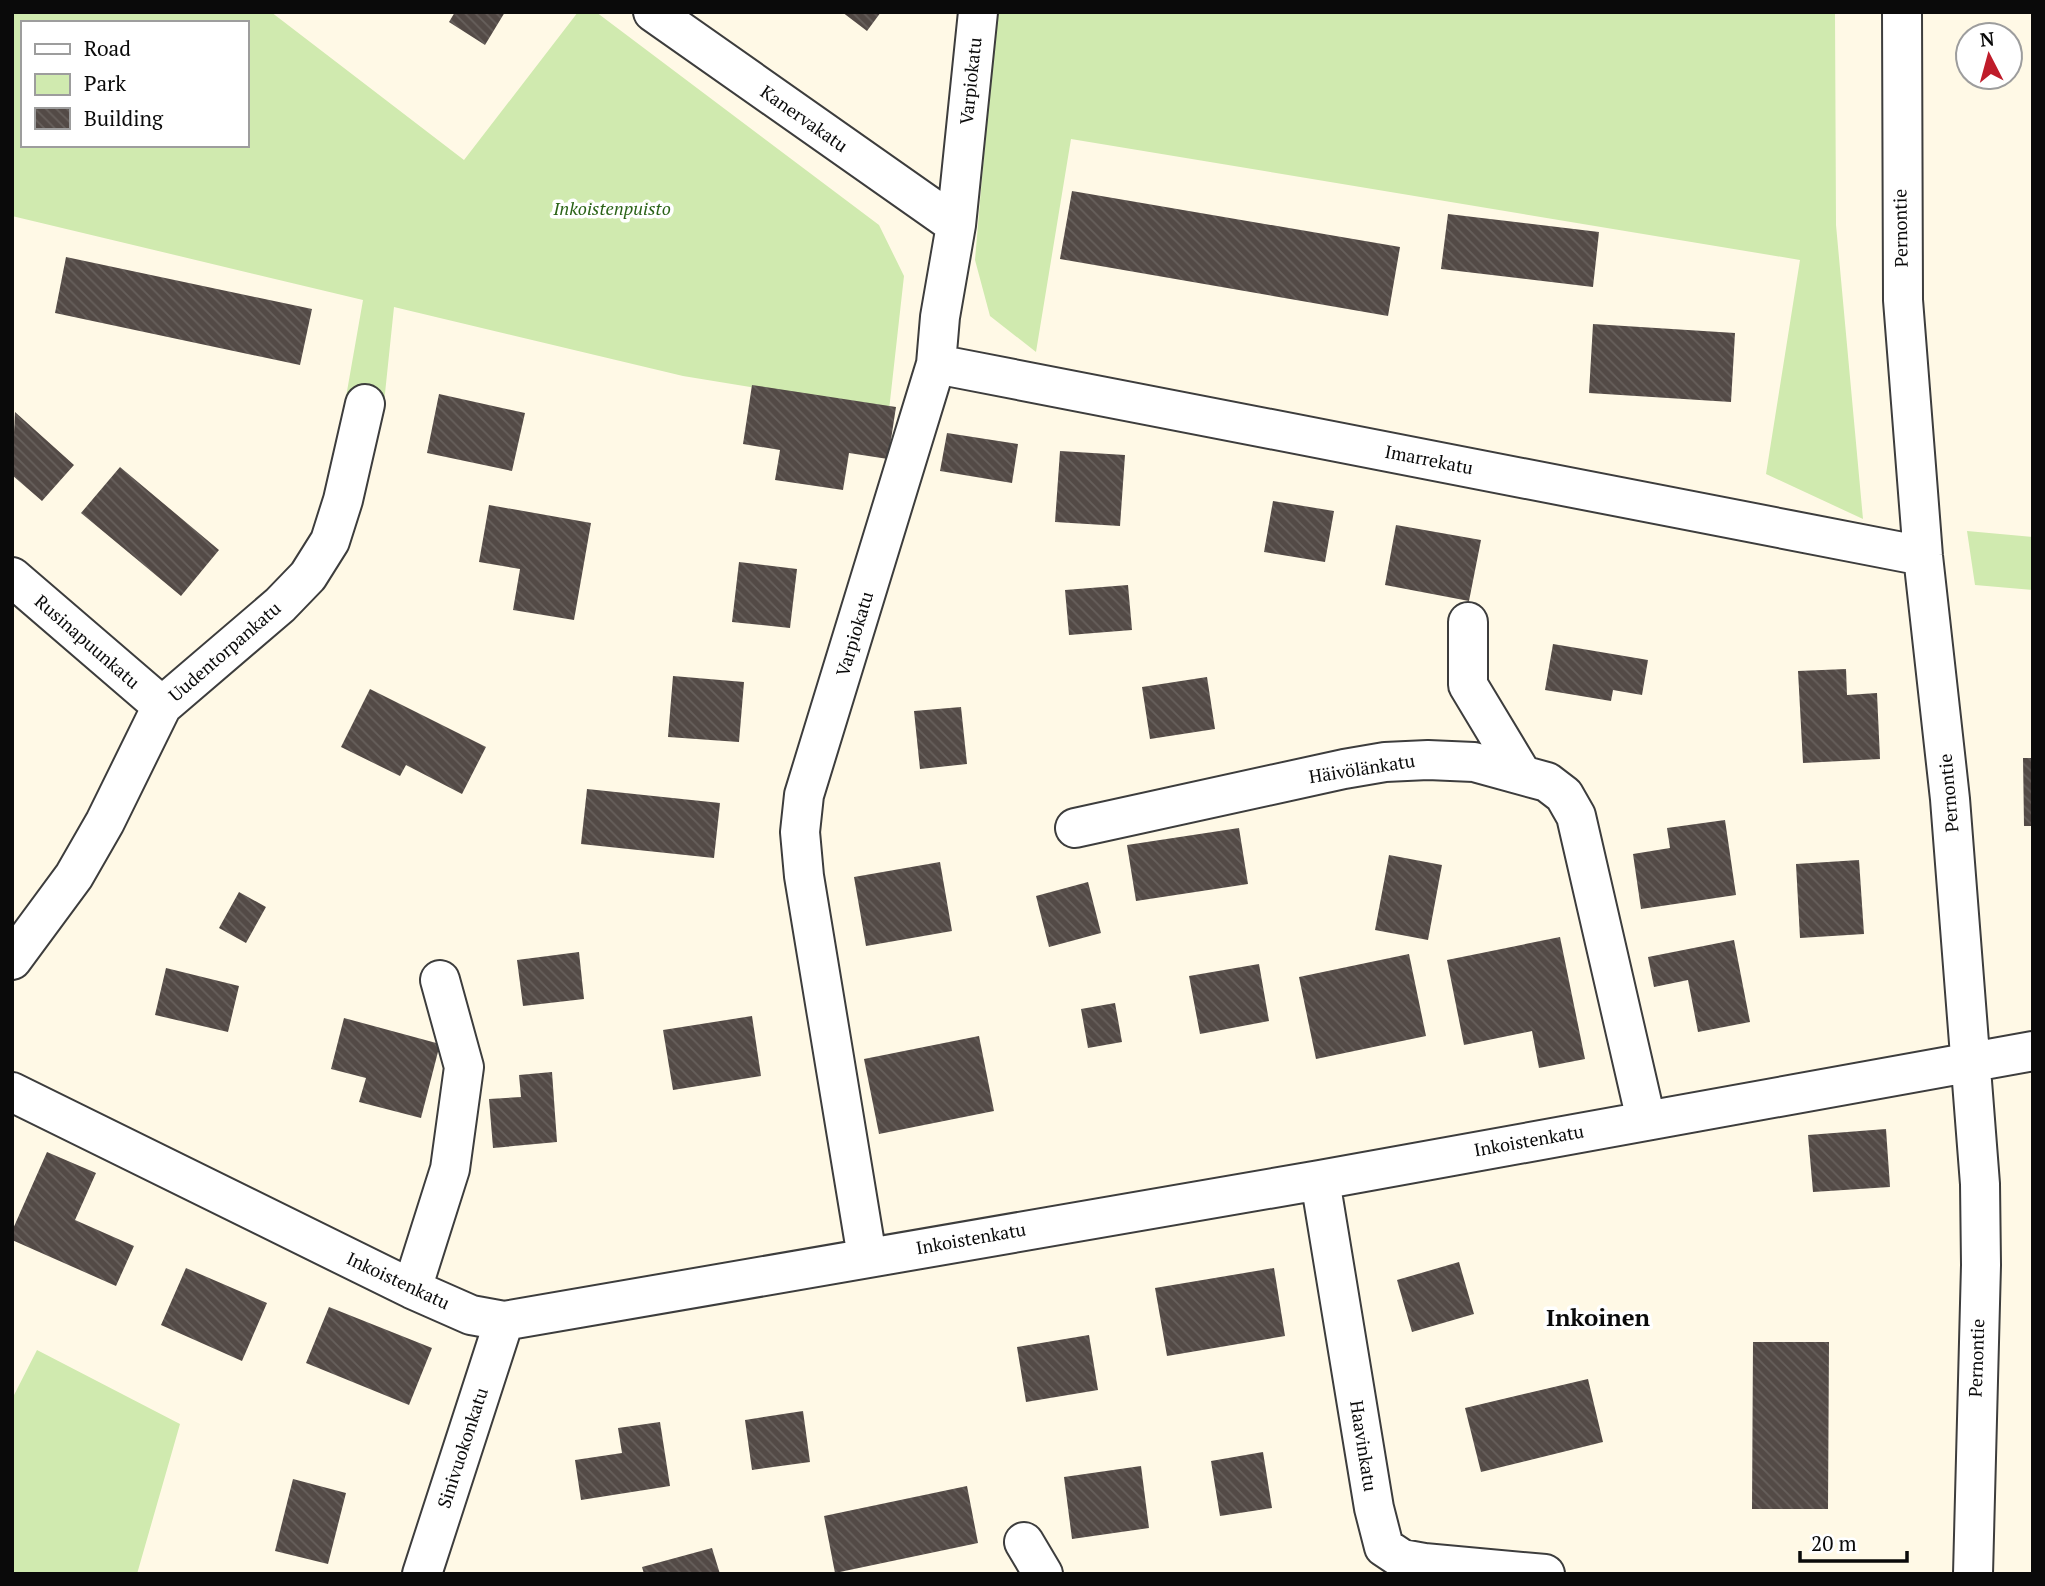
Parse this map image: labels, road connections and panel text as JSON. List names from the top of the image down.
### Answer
{
  "streets": {
    "street": [
      "Varpiokatu",
      "Kanervakatu",
      "Pernontie",
      "Imarrekatu",
      "Rusinapuunkatu",
      "Uudentorpankatu",
      "Häivölänkatu",
      "Inkoistenkatu",
      "Haavinkatu",
      "Sinivuokonkatu"
    ]
  },
  "crossings": [
    ["Varpiokatu", "Kanervakatu"],
    ["Varpiokatu", "Imarrekatu"],
    ["Varpiokatu", "Inkoistenkatu"],
    ["Pernontie", "Imarrekatu"],
    ["Pernontie", "Inkoistenkatu"],
    ["Rusinapuunkatu", "Uudentorpankatu"],
    ["Häivölänkatu", "Inkoistenkatu"],
    ["Inkoistenkatu", "Haavinkatu"],
    ["Inkoistenkatu", "Sinivuokonkatu"]
  ],
  "districts": ["Inkoinen"],
  "parks": ["Inkoistenpuisto"],
  "legend": ["Road", "Park", "Building"],
  "scale_bar": "20 m",
  "north": "top"
}
